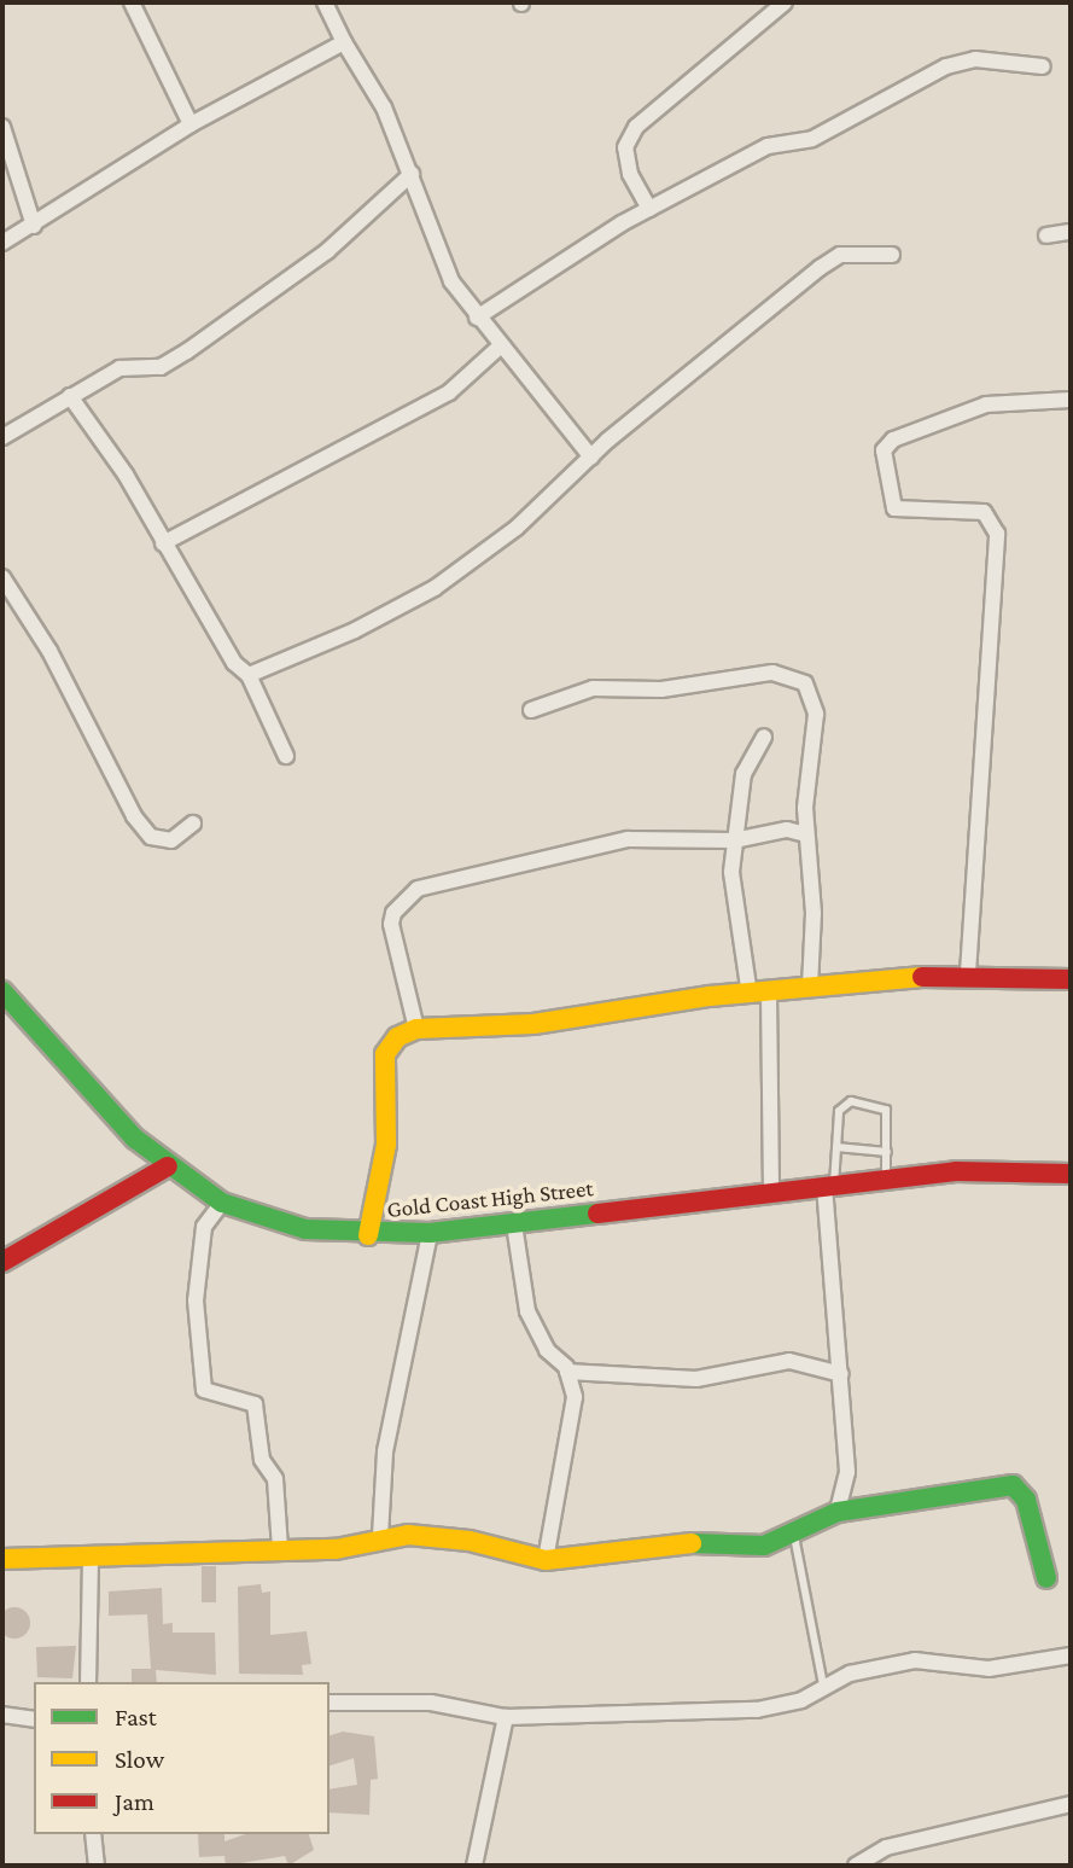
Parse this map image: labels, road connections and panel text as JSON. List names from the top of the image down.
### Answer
{
  "streets": {
    "street": ["Gold Coast High Street"]
  },
  "legend": ["Fast", "Slow", "Jam"]
}
